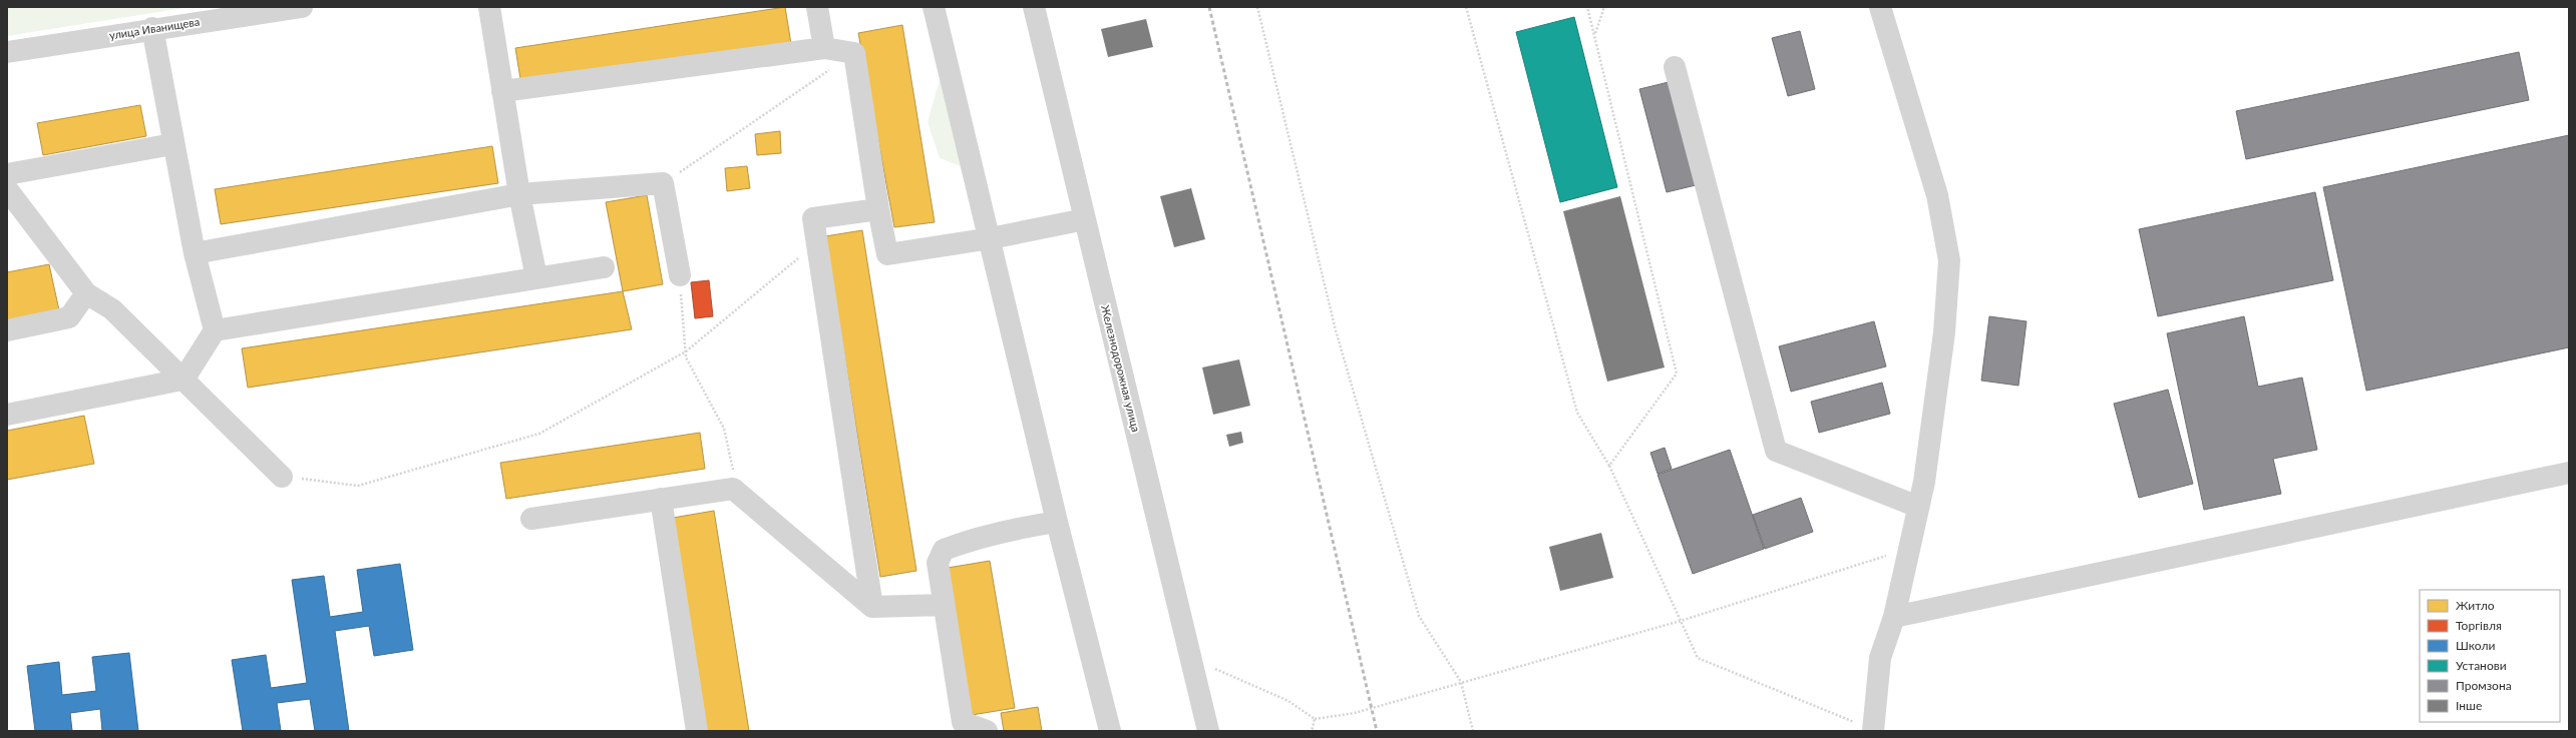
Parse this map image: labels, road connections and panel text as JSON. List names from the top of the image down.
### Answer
{
  "streets": {
    "street": ["улица Иванищева", "Железнодорожная улица"]
  },
  "legend": [
    "Житло",
    "Торгівля",
    "Школи",
    "Установи",
    "Промзона",
    "Інше"
  ]
}
